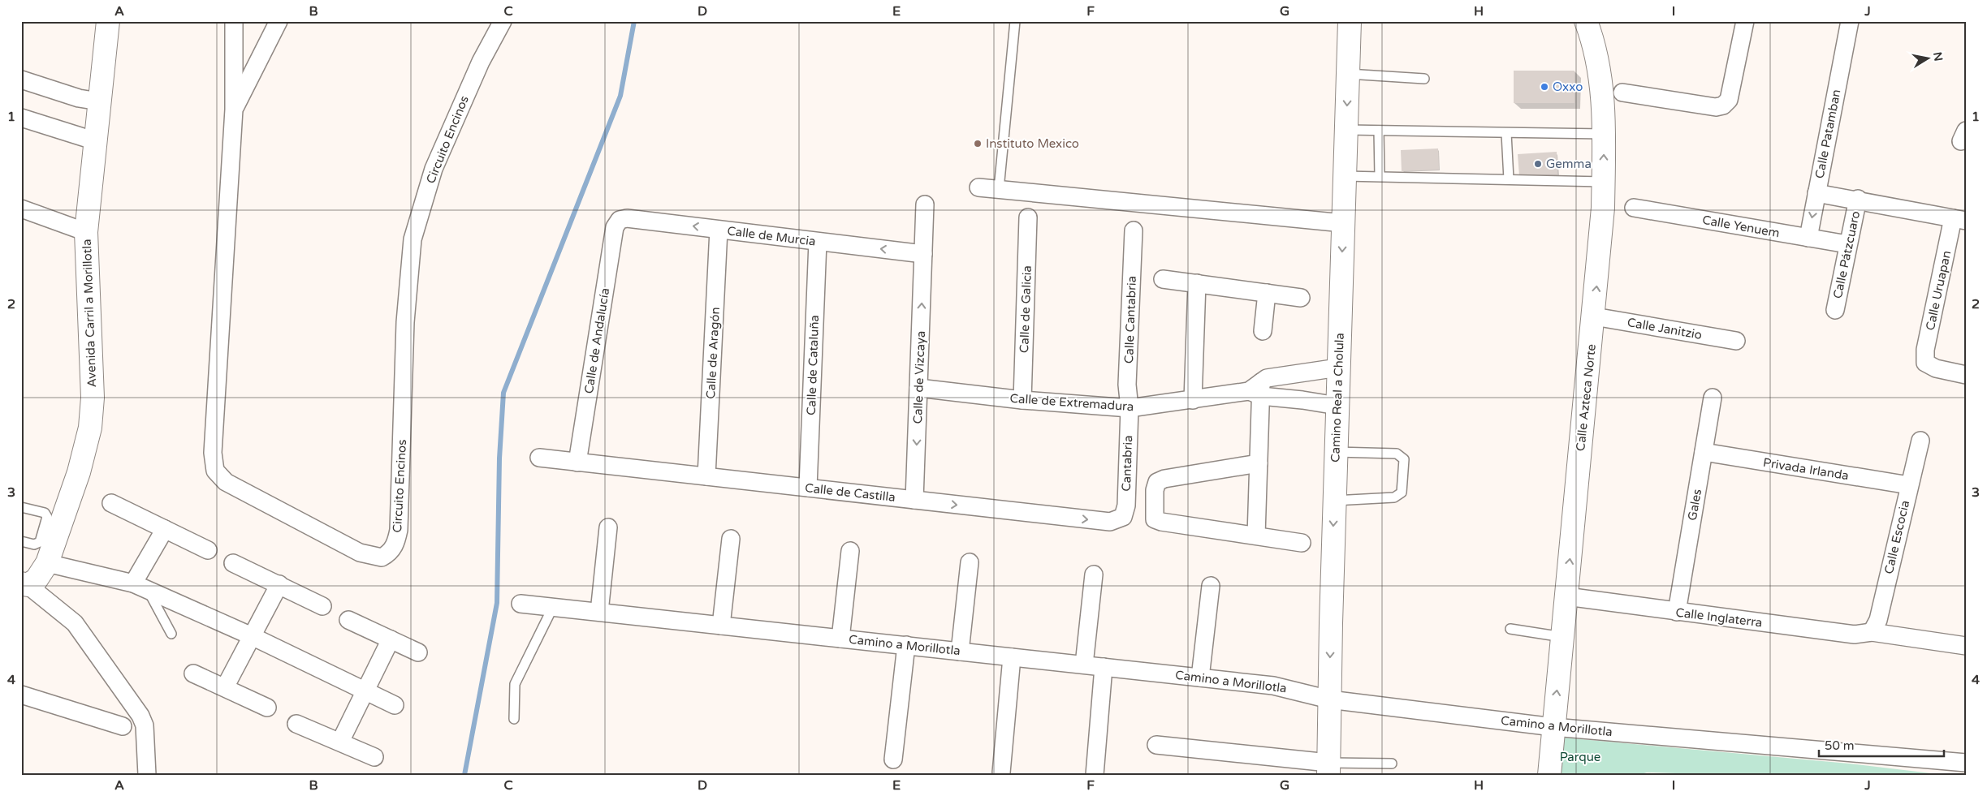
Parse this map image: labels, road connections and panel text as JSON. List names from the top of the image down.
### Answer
{
  "streets": {
    "main road": ["Avenida Carril a Morillotla", "Camino Real a Cholula", "Calle Azteca Norte"],
    "street": [
      "Calle Patamban",
      "Circuito Encinos",
      "Calle Yenuem",
      "Calle de Murcia",
      "Calle Pátzcuaro",
      "Calle Uruapan",
      "Calle de Galicia",
      "Calle Cantabria",
      "Calle Janitzio",
      "Calle de Andalucía",
      "Calle de Aragón",
      "Calle de Cataluña",
      "Calle de Vizcaya",
      "Calle de Extremadura",
      "Cantabria",
      "Privada Irlanda",
      "Calle de Castilla",
      "Gales",
      "Calle Escocia",
      "Calle Inglaterra",
      "Camino a Morillotla"
    ]
  },
  "crossings": [
    ["Calle Patamban", "Calle Pátzcuaro"],
    ["Calle Patamban", "Calle Uruapan"],
    ["Calle Yenuem", "Calle Pátzcuaro"],
    ["Calle de Murcia", "Calle de Andalucía"],
    ["Calle de Murcia", "Calle de Aragón"],
    ["Calle de Murcia", "Calle de Cataluña"],
    ["Calle de Murcia", "Calle de Vizcaya"],
    ["Calle de Galicia", "Calle de Extremadura"],
    ["Calle Cantabria", "Calle de Extremadura"],
    ["Calle Cantabria", "Cantabria"],
    ["Calle Janitzio", "Calle Azteca Norte"],
    ["Calle de Andalucía", "Calle de Castilla"],
    ["Calle de Aragón", "Calle de Castilla"],
    ["Calle de Cataluña", "Calle de Castilla"],
    ["Calle de Vizcaya", "Calle de Extremadura"],
    ["Calle de Vizcaya", "Calle de Castilla"],
    ["Camino Real a Cholula", "Calle de Extremadura"],
    ["Camino Real a Cholula", "Camino a Morillotla"],
    ["Calle Azteca Norte", "Calle Inglaterra"],
    ["Calle Azteca Norte", "Camino a Morillotla"],
    ["Calle de Extremadura", "Cantabria"],
    ["Cantabria", "Calle de Castilla"],
    ["Privada Irlanda", "Gales"],
    ["Privada Irlanda", "Calle Escocia"],
    ["Gales", "Calle Inglaterra"],
    ["Calle Escocia", "Calle Inglaterra"]
  ],
  "one_way": [
    "Calle de Murcia",
    "Camino Real a Cholula",
    "Calle Azteca Norte",
    "Calle de Castilla"
  ],
  "parks": ["Parque"],
  "places": ["Oxxo", "Instituto Mexico", "Gemma"],
  "scale_bar": "50 m",
  "north": "right",
  "grid": {
    "columns": [
      "A",
      "B",
      "C",
      "D",
      "E",
      "F",
      "G",
      "H",
      "I",
      "J"
    ],
    "rows": [
      "1",
      "2",
      "3",
      "4"
    ]
  }
}
